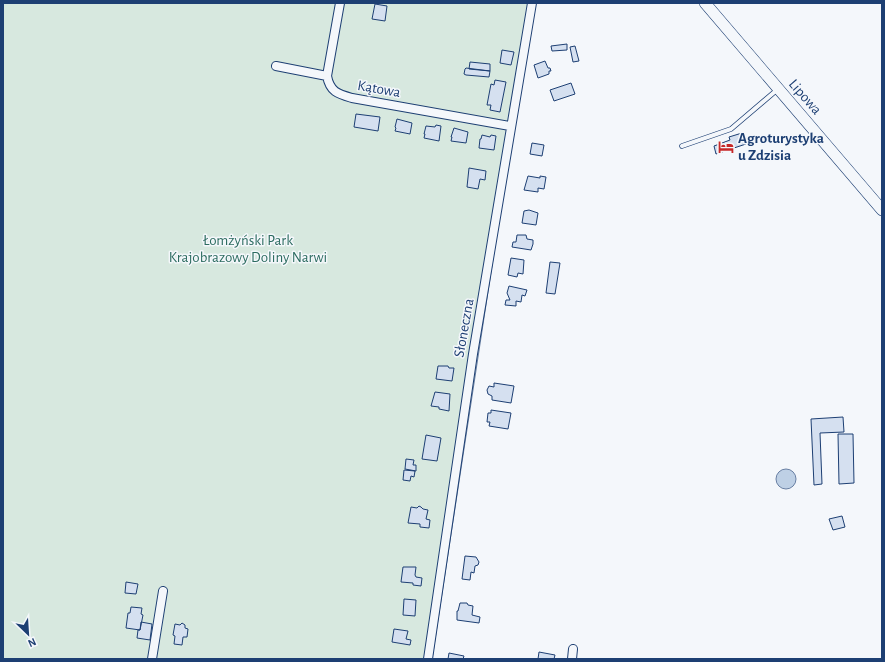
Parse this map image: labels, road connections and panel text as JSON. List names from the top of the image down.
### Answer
{
  "streets": {
    "main road": ["Lipowa"],
    "street": ["Kątowa", "Słoneczna"]
  },
  "crossings": [
    ["Kątowa", "Słoneczna"]
  ],
  "parks": ["Łomżyński Park Krajobrazowy Doliny Narwi"],
  "places": {
    "hotel": ["Agroturystyka u Zdzisia"]
  },
  "north": "bottom right"
}
